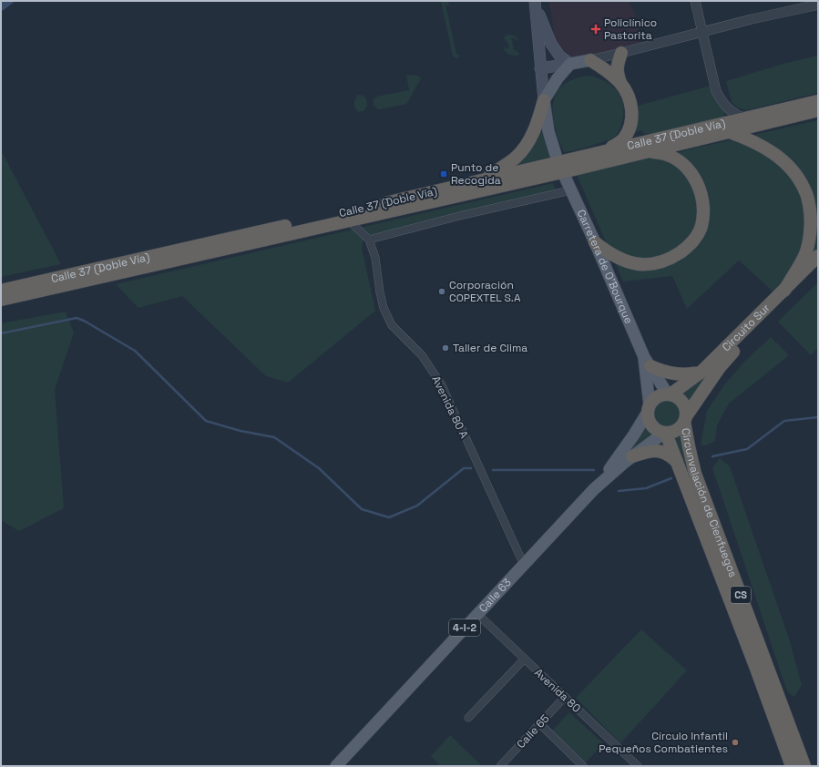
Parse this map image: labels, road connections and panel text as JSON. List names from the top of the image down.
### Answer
{
  "streets": {
    "highway": [
      "Calle 37 (Doble Vía)",
      "Circuito Sur",
      "Circunvalación de Cienfuegos",
      "CS"
    ],
    "main road": ["Carretera de O'Bourque", "Calle 63", "4-I-2"],
    "street": ["Avenida 80 A", "Avenida 80", "Calle 65"]
  },
  "crossings": [
    ["Calle 37 (Doble Vía)", "Avenida 80 A"],
    ["Carretera de O'Bourque", "Circuito Sur"],
    ["Carretera de O'Bourque", "Circunvalación de Cienfuegos"],
    ["Carretera de O'Bourque", "Calle 63"],
    ["Circuito Sur", "Circunvalación de Cienfuegos"],
    ["Circuito Sur", "Calle 63"],
    ["Avenida 80 A", "Calle 63"],
    ["Circunvalación de Cienfuegos", "Calle 63"],
    ["Calle 63", "Avenida 80"],
    ["Avenida 80", "Calle 65"]
  ],
  "places": {
    "health": ["Policlínico Pastorita"],
    "transit": ["Punto de Recogida"],
    "other": ["Corporación COPEXTEL S.A", "Taller de Clima", "Círculo Infantil Pequeños Combatientes"]
  }
}
